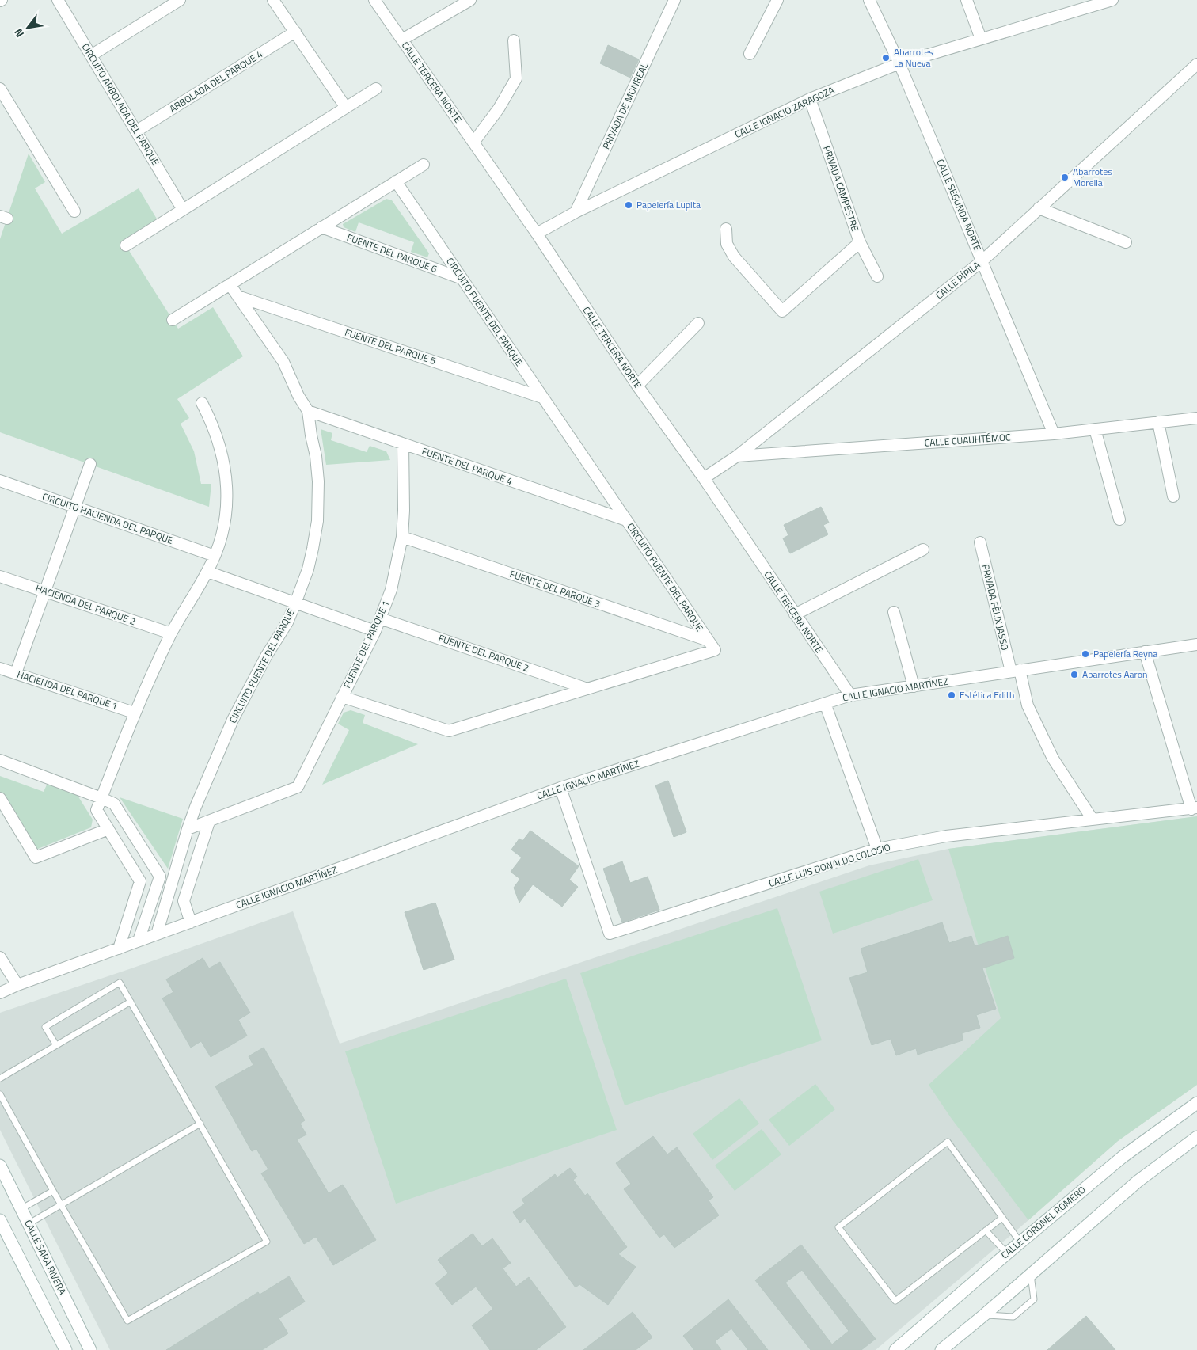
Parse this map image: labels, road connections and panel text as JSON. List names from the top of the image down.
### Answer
{
  "streets": {
    "main road": ["CALLE CORONEL ROMERO", "CALLE SARA RIVERA"],
    "street": [
      "ARBOLADA DEL PARQUE 4",
      "CALLE TERCERA NORTE",
      "CIRCUITO ARBOLADA DEL PARQUE",
      "PRIVADA DE MONREAL",
      "CALLE IGNACIO ZARAGOZA",
      "PRIVADA CAMPESTRE",
      "CALLE SEGUNDA NORTE",
      "FUENTE DEL PARQUE 6",
      "CALLE PÍPILA",
      "CIRCUITO FUENTE DEL PARQUE",
      "FUENTE DEL PARQUE 5",
      "CALLE CUAUHTÉMOC",
      "FUENTE DEL PARQUE 4",
      "CIRCUITO HACIENDA DEL PARQUE",
      "FUENTE DEL PARQUE 3",
      "HACIENDA DEL PARQUE 2",
      "PRIVADA FÉLIX JASSO",
      "FUENTE DEL PARQUE 1",
      "FUENTE DEL PARQUE 2",
      "CALLE IGNACIO MARTÍNEZ",
      "HACIENDA DEL PARQUE 1",
      "CALLE LUIS DONALDO COLOSIO"
    ]
  },
  "crossings": [
    ["ARBOLADA DEL PARQUE 4", "CIRCUITO ARBOLADA DEL PARQUE"],
    ["CALLE TERCERA NORTE", "CALLE IGNACIO ZARAGOZA"],
    ["CALLE TERCERA NORTE", "CALLE PÍPILA"],
    ["CALLE TERCERA NORTE", "CALLE IGNACIO MARTÍNEZ"],
    ["PRIVADA DE MONREAL", "CALLE IGNACIO ZARAGOZA"],
    ["CALLE IGNACIO ZARAGOZA", "PRIVADA CAMPESTRE"],
    ["CALLE IGNACIO ZARAGOZA", "CALLE SEGUNDA NORTE"],
    ["CALLE SEGUNDA NORTE", "CALLE PÍPILA"],
    ["CALLE SEGUNDA NORTE", "CALLE CUAUHTÉMOC"],
    ["FUENTE DEL PARQUE 6", "CIRCUITO FUENTE DEL PARQUE"],
    ["CALLE PÍPILA", "CALLE CUAUHTÉMOC"],
    ["CIRCUITO FUENTE DEL PARQUE", "FUENTE DEL PARQUE 5"],
    ["CIRCUITO FUENTE DEL PARQUE", "FUENTE DEL PARQUE 4"],
    ["CIRCUITO FUENTE DEL PARQUE", "FUENTE DEL PARQUE 3"],
    ["CIRCUITO FUENTE DEL PARQUE", "FUENTE DEL PARQUE 1"],
    ["CIRCUITO FUENTE DEL PARQUE", "FUENTE DEL PARQUE 2"],
    ["CIRCUITO FUENTE DEL PARQUE", "CALLE IGNACIO MARTÍNEZ"],
    ["FUENTE DEL PARQUE 4", "FUENTE DEL PARQUE 1"],
    ["FUENTE DEL PARQUE 3", "FUENTE DEL PARQUE 1"],
    ["PRIVADA FÉLIX JASSO", "CALLE IGNACIO MARTÍNEZ"],
    ["PRIVADA FÉLIX JASSO", "CALLE LUIS DONALDO COLOSIO"],
    ["FUENTE DEL PARQUE 1", "FUENTE DEL PARQUE 2"],
    ["CALLE IGNACIO MARTÍNEZ", "CALLE LUIS DONALDO COLOSIO"]
  ],
  "places": [
    "Abarrotes La Nueva",
    "Abarrotes Morelia",
    "Papelería Lupita",
    "Papelería Reyna",
    "Abarrotes Aaron",
    "Estética Edith"
  ],
  "north": "bottom left"
}
